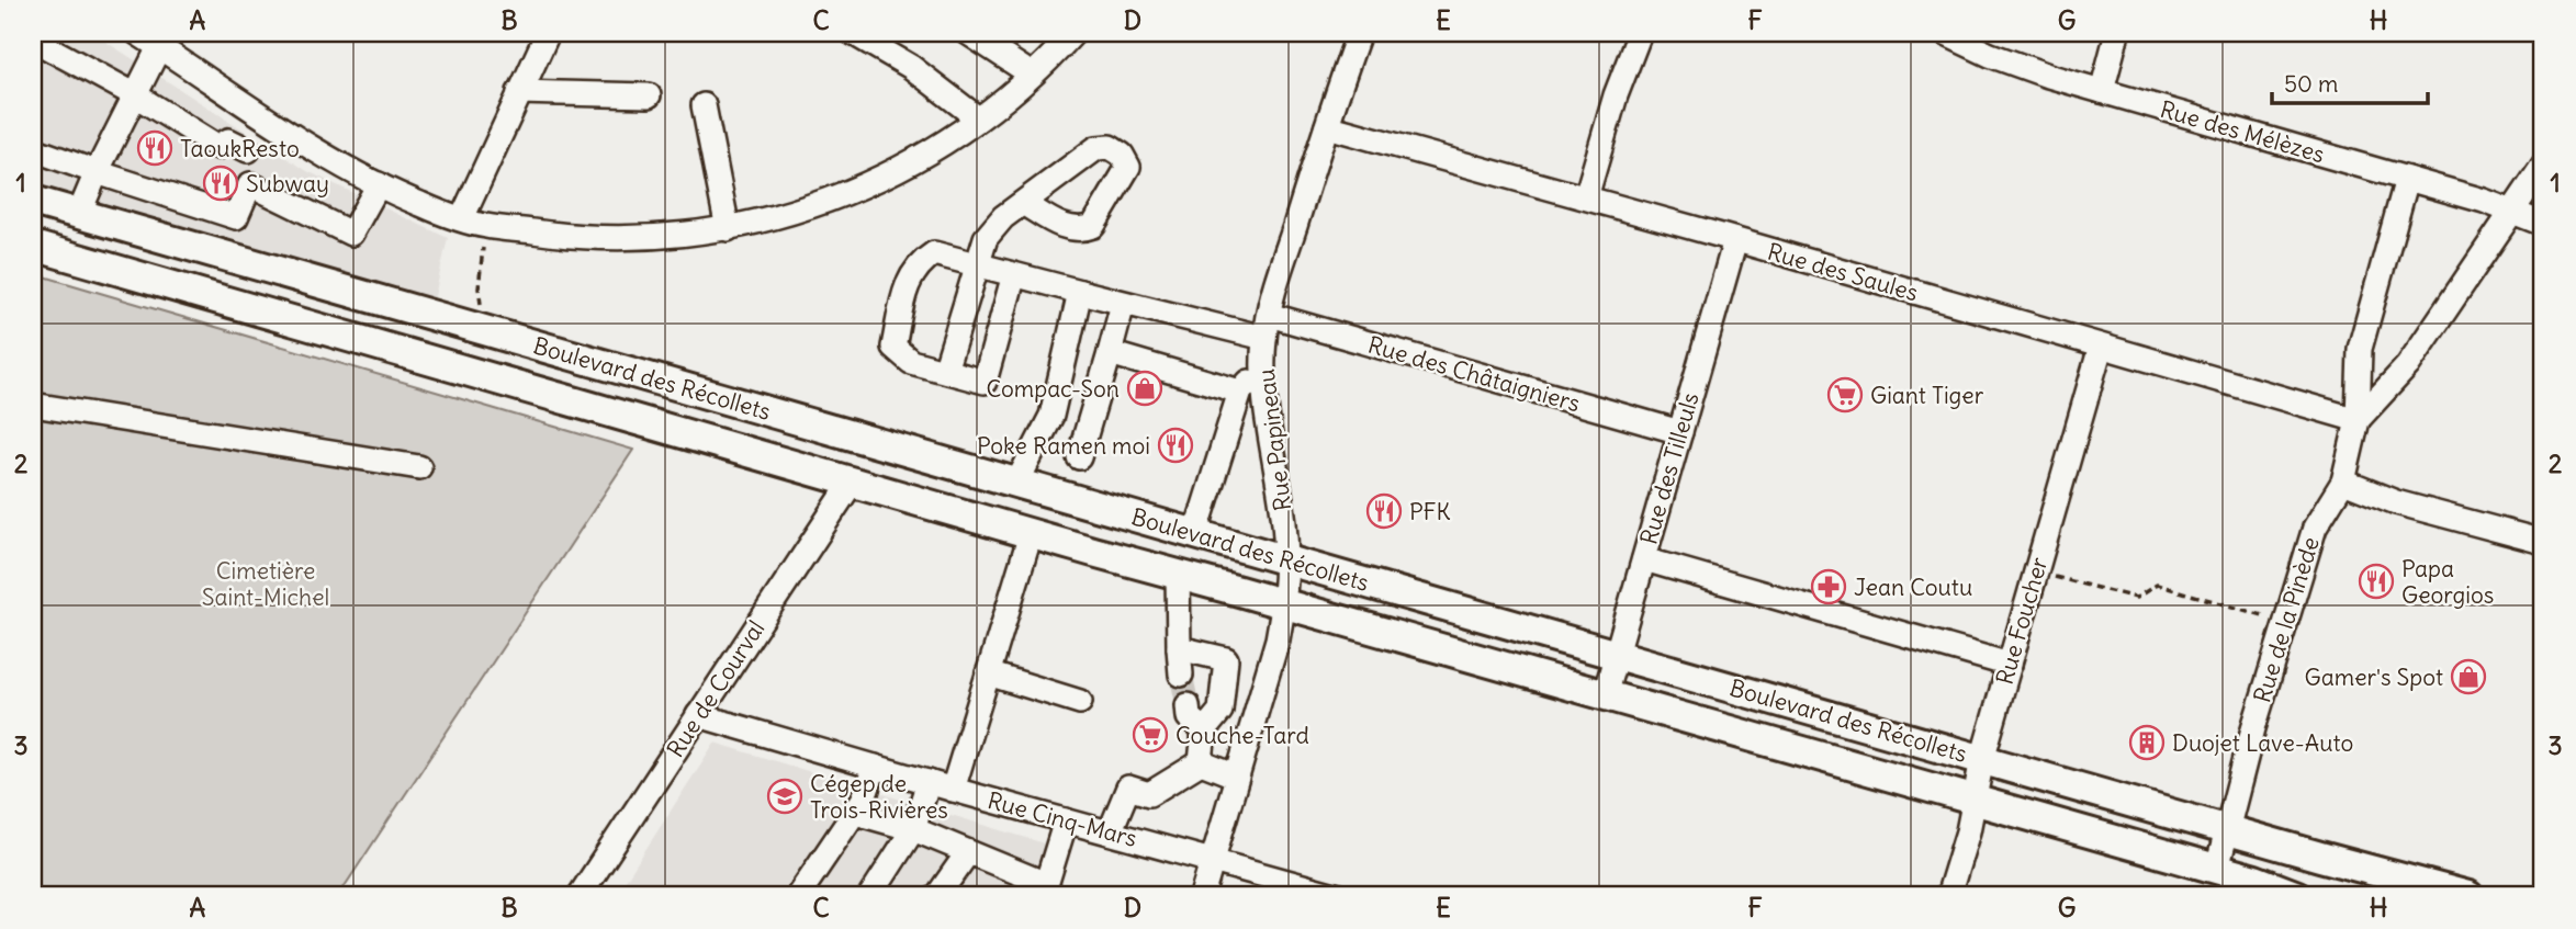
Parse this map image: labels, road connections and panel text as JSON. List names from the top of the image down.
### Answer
{
  "streets": {
    "main road": ["Boulevard des Récollets"],
    "street": [
      "Rue des Mélèzes",
      "Rue des Saules",
      "Rue des Châtaigniers",
      "Rue Papineau",
      "Rue des Tilleuls",
      "Rue de la Pinède",
      "Rue Foucher",
      "Rue de Courval",
      "Rue Cinq-Mars"
    ]
  },
  "crossings": [
    ["Rue des Mélèzes", "Rue de la Pinède"],
    ["Rue des Saules", "Rue Papineau"],
    ["Rue des Saules", "Rue des Tilleuls"],
    ["Rue des Saules", "Rue de la Pinède"],
    ["Rue des Saules", "Rue Foucher"],
    ["Rue des Châtaigniers", "Rue Papineau"],
    ["Rue des Châtaigniers", "Rue des Tilleuls"],
    ["Boulevard des Récollets", "Rue Papineau"],
    ["Boulevard des Récollets", "Rue des Tilleuls"],
    ["Boulevard des Récollets", "Rue de la Pinède"],
    ["Boulevard des Récollets", "Rue Foucher"],
    ["Boulevard des Récollets", "Rue de Courval"],
    ["Rue Papineau", "Rue Cinq-Mars"],
    ["Rue de Courval", "Rue Cinq-Mars"]
  ],
  "parks": ["Cimetière Saint-Michel"],
  "places": {
    "restaurant": [
      "TaoukResto",
      "Subway",
      "Poke Ramen moi",
      "PFK",
      "Papa Georgios"
    ],
    "shop": ["Compac-Son", "Gamer's Spot"],
    "supermarket": ["Giant Tiger", "Couche-Tard"],
    "pharmacy": ["Jean Coutu"],
    "building": ["Duojet Lave-Auto"],
    "school or university": ["Cégep de Trois-Rivières"]
  },
  "scale_bar": "50 m",
  "grid": {
    "columns": [
      "A",
      "B",
      "C",
      "D",
      "E",
      "F",
      "G",
      "H"
    ],
    "rows": ["1", "2", "3"]
  }
}
